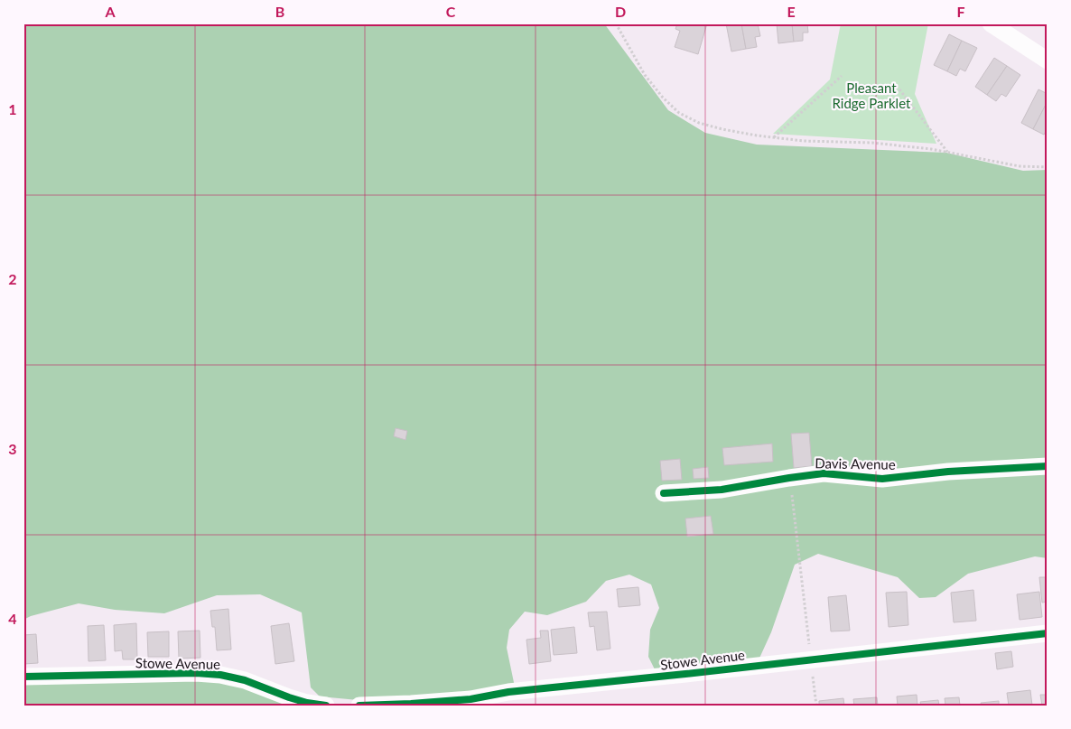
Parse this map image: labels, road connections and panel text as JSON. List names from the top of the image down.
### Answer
{
  "streets": {
    "street": ["Davis Avenue", "Stowe Avenue"]
  },
  "parks": ["Pleasant Ridge Parklet"],
  "grid": {
    "columns": [
      "A",
      "B",
      "C",
      "D",
      "E",
      "F"
    ],
    "rows": [
      "1",
      "2",
      "3",
      "4"
    ]
  }
}
